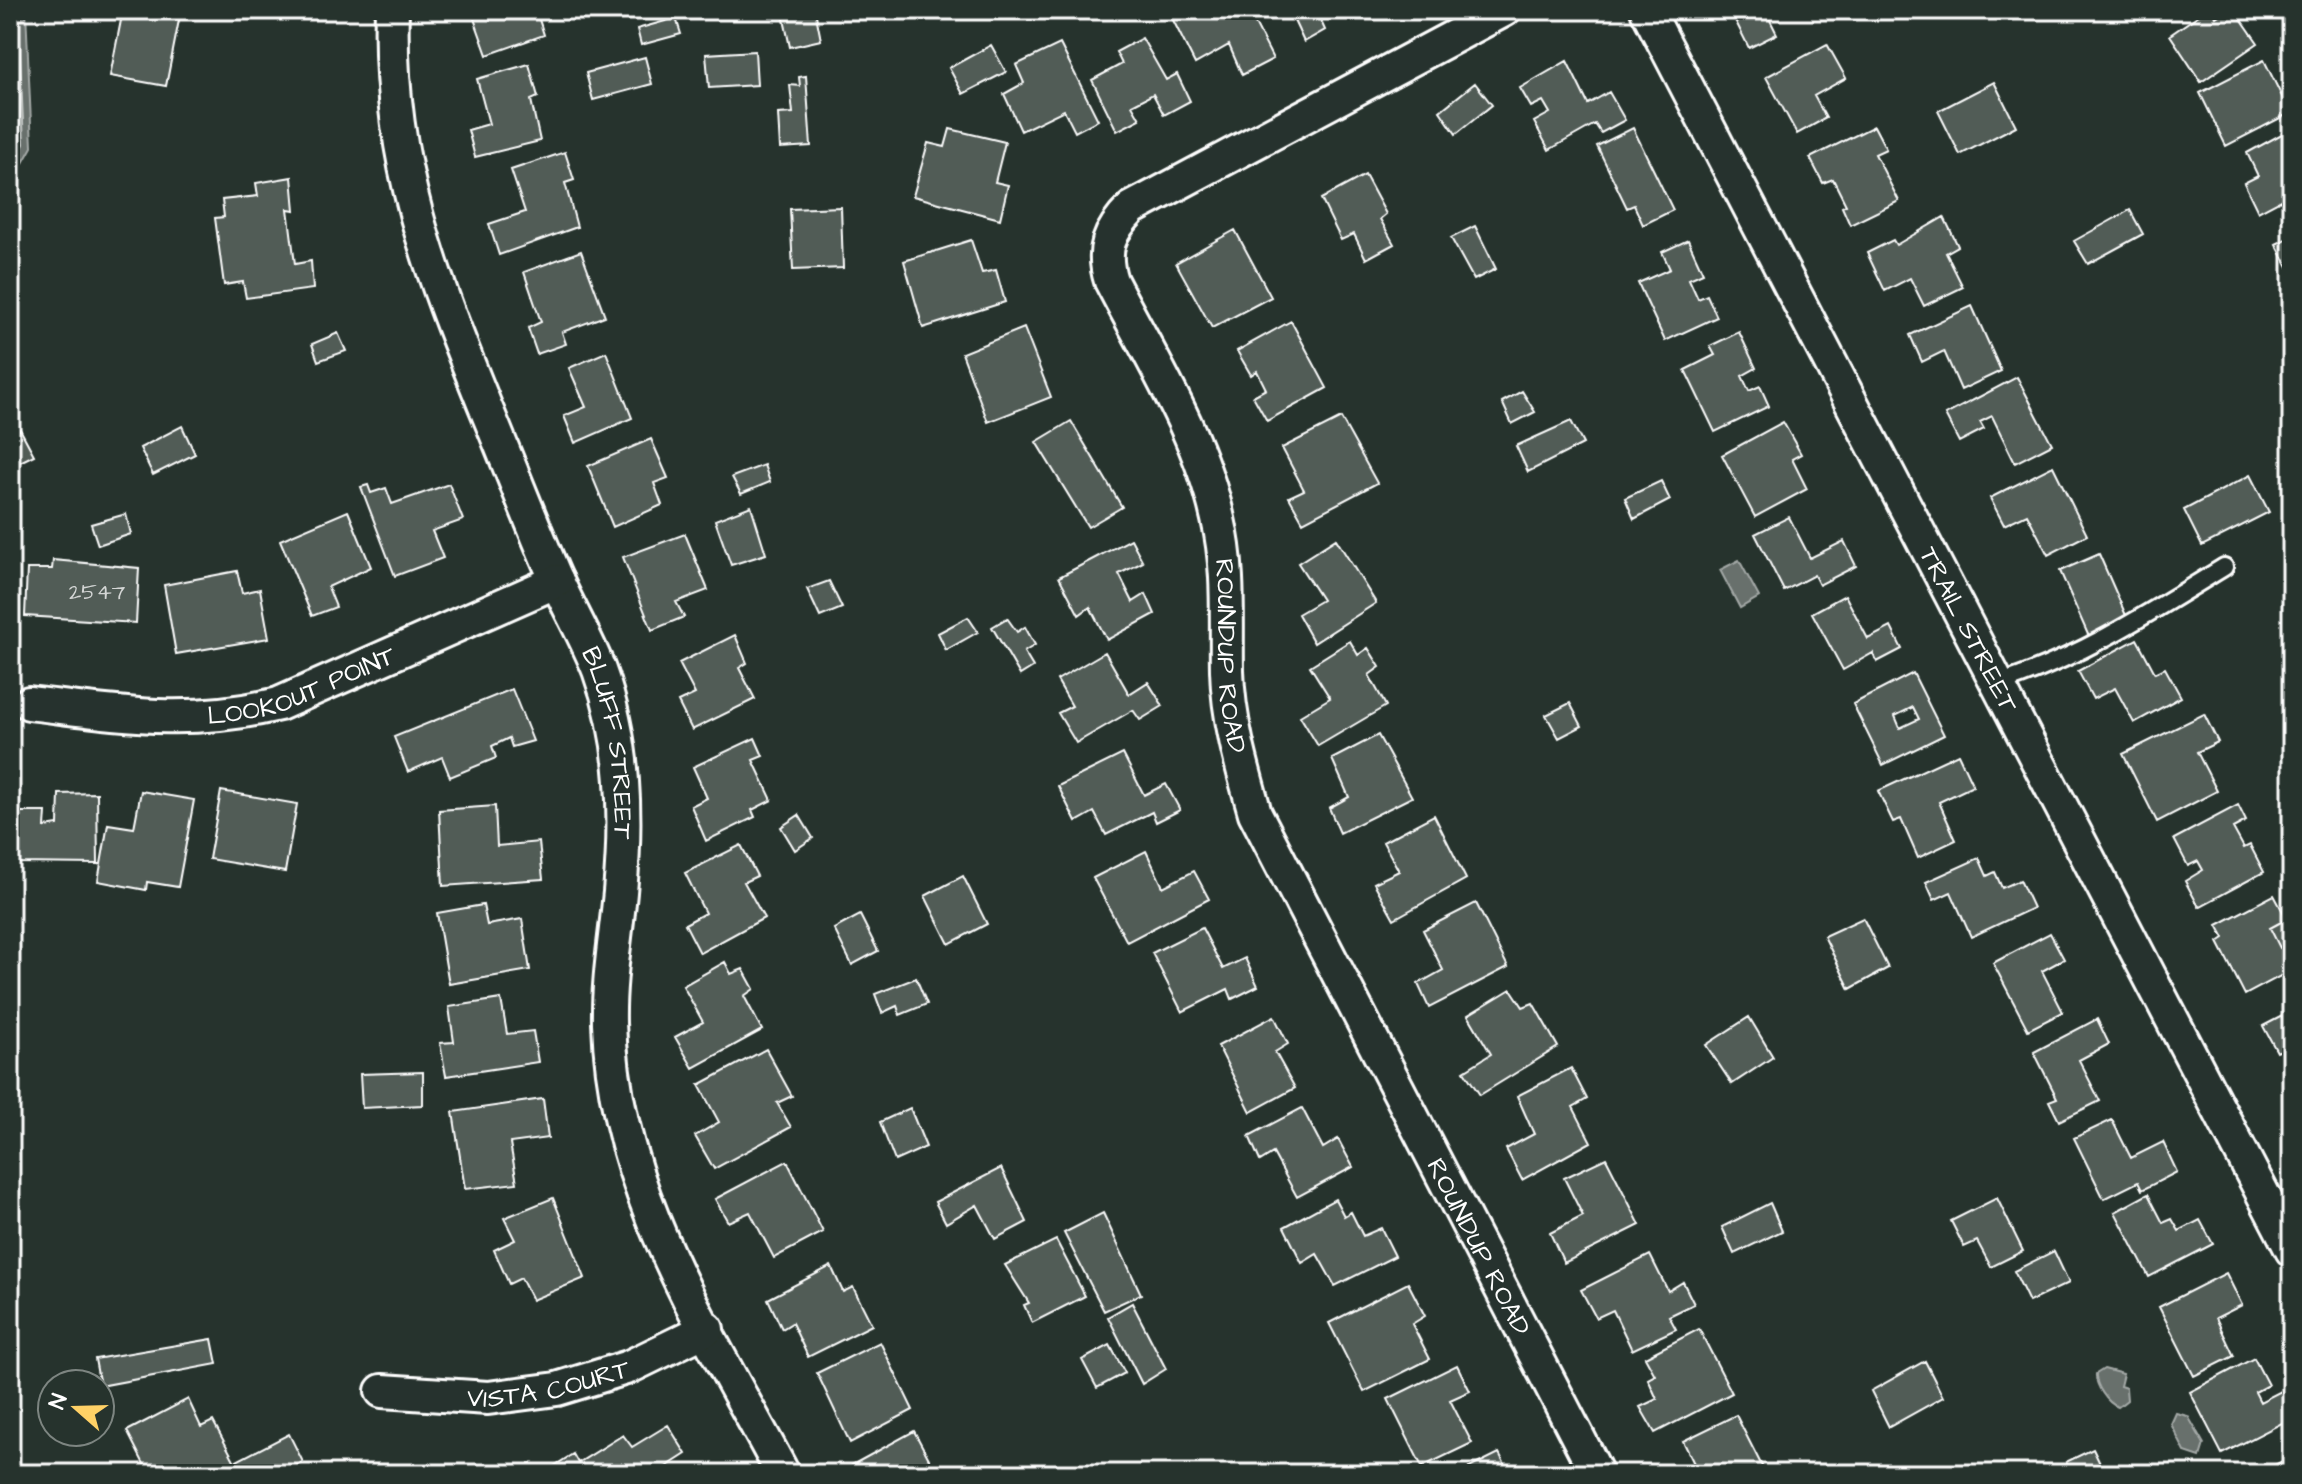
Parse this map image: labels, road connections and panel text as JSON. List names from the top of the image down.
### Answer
{
  "streets": {
    "street": [
      "TRAIL STREET",
      "ROUNDUP ROAD",
      "LOOKOUT POINT",
      "BLUFF STREET",
      "VISTA COURT"
    ]
  },
  "crossings": [
    ["LOOKOUT POINT", "BLUFF STREET"],
    ["BLUFF STREET", "VISTA COURT"]
  ],
  "house_numbers": ["2547"],
  "north": "left"
}
